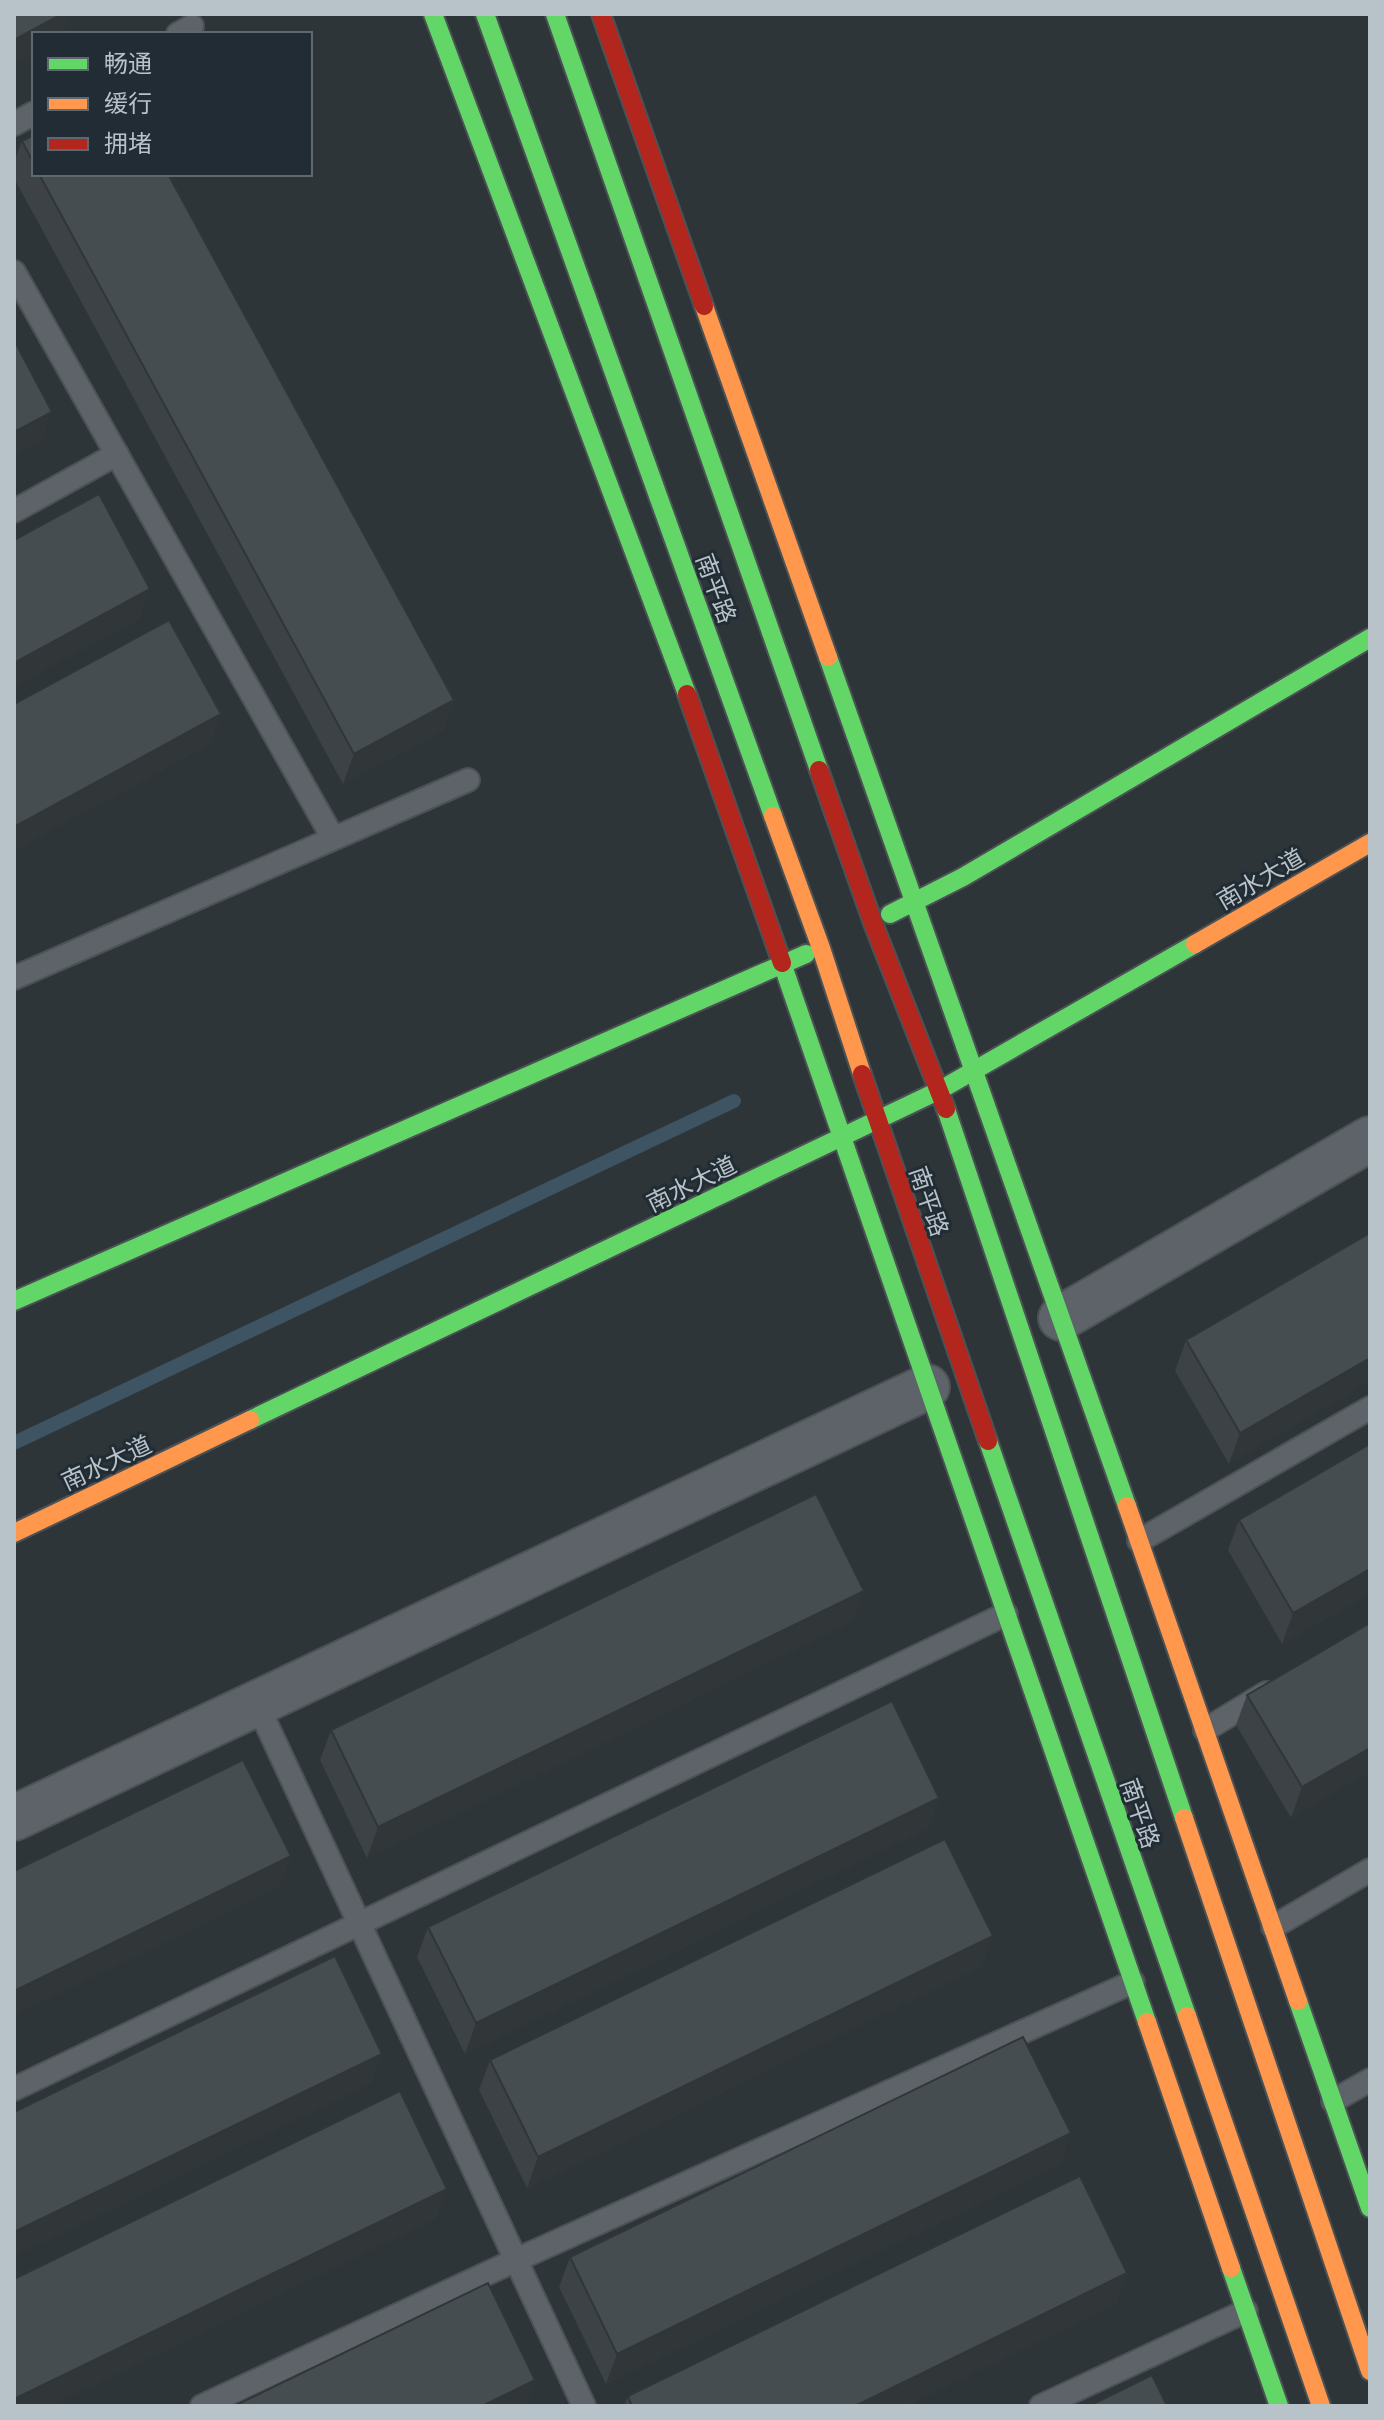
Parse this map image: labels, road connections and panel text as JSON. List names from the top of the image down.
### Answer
{
  "streets": {
    "main road": ["南平路", "南水大道"]
  },
  "crossings": [
    ["南平路", "南水大道"]
  ],
  "legend": ["畅通", "缓行", "拥堵"]
}
